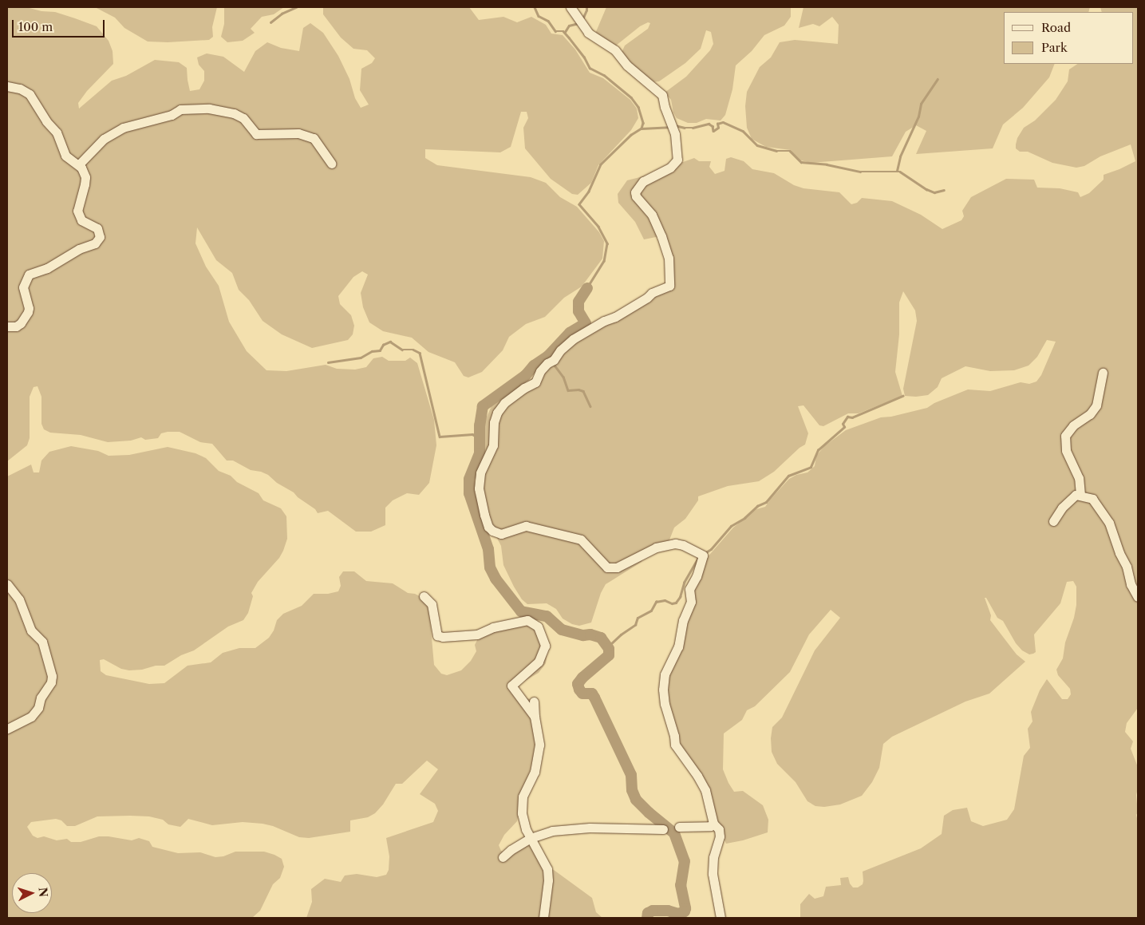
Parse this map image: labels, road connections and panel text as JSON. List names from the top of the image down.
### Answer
{
  "legend": ["Road", "Park"],
  "scale_bar": "100 m",
  "north": "right"
}
